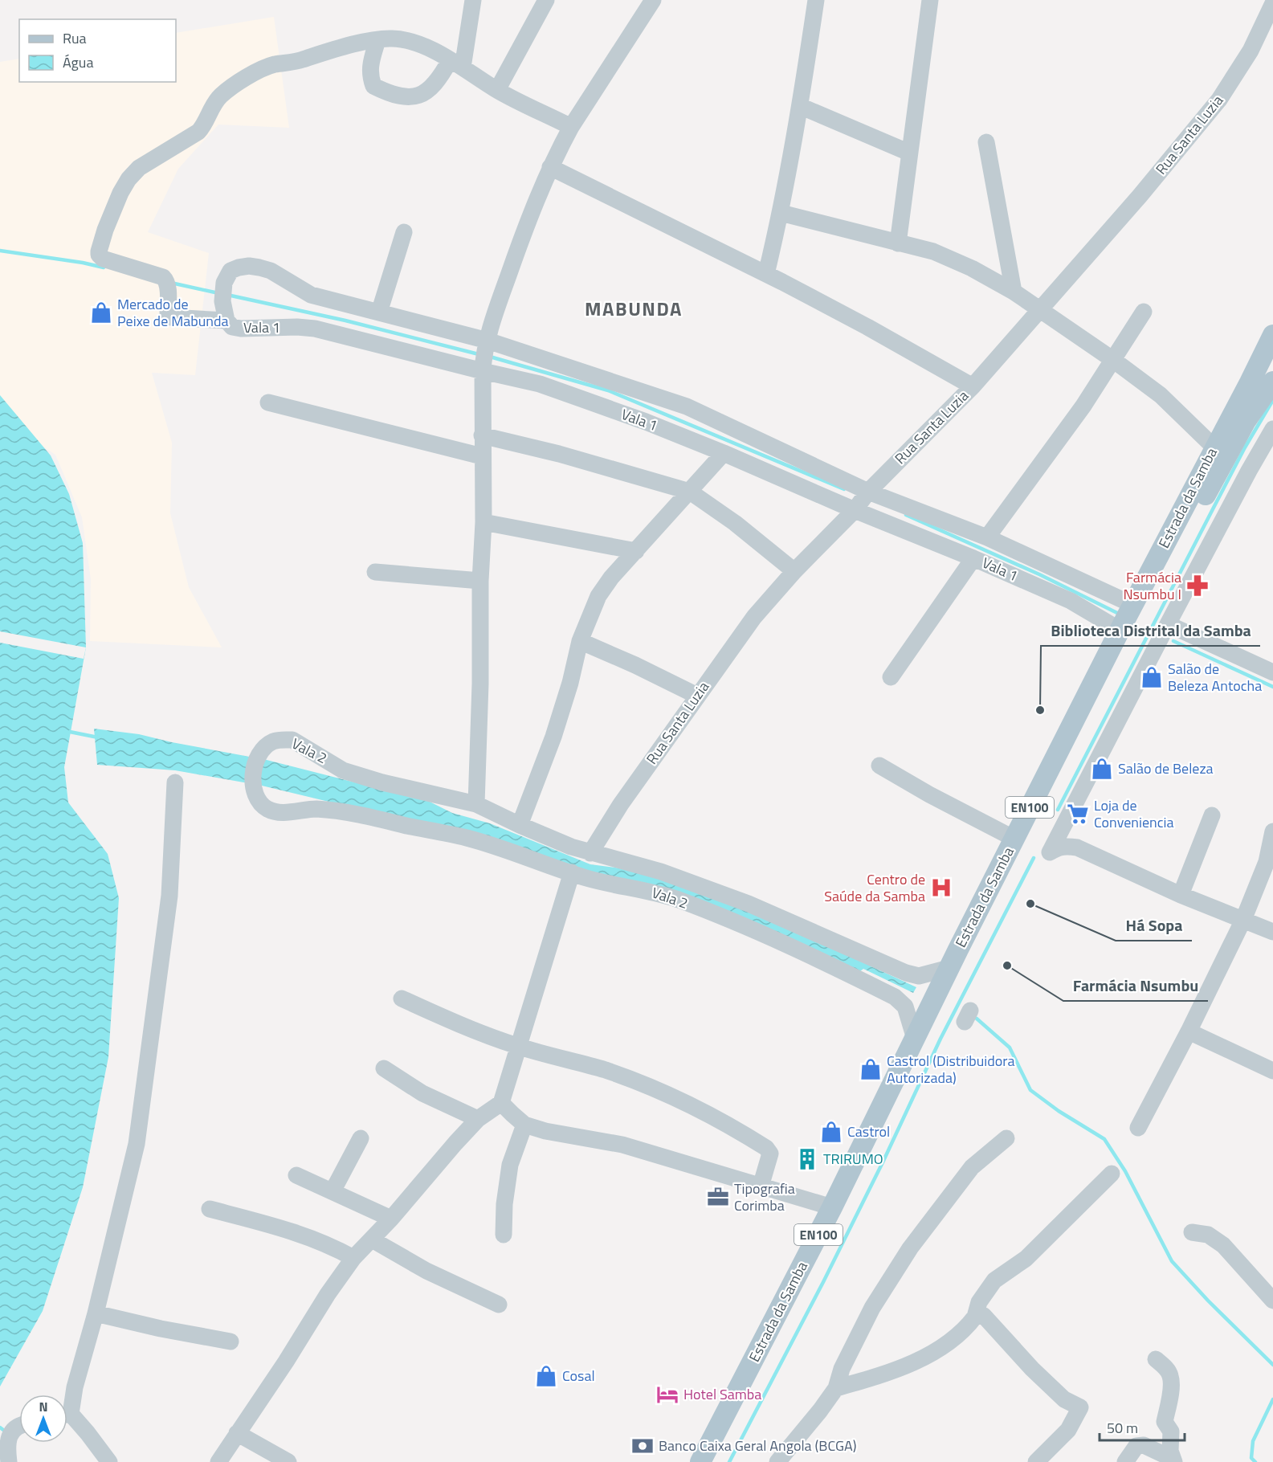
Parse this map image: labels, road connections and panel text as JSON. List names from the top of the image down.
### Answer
{
  "streets": {
    "main road": ["Estrada da Samba", "EN100"],
    "street": ["Rua Santa Luzia", "Vala 1", "Vala 2"]
  },
  "crossings": [
    ["Rua Santa Luzia", "Vala 1"],
    ["Rua Santa Luzia", "Vala 2"],
    ["Vala 1", "Estrada da Samba"],
    ["Estrada da Samba", "Vala 2"]
  ],
  "districts": ["MABUNDA"],
  "places": {
    "shop": [
      "Mercado de Peixe de Mabunda",
      "Salão de Beleza Antocha",
      "Salão de Beleza",
      "Castrol (Distribuidora Autorizada)",
      "Castrol",
      "Cosal"
    ],
    "pharmacy": ["Farmácia Nsumbu I"],
    "other": ["Biblioteca Distrital da Samba", "Há Sopa", "Farmácia Nsumbu"],
    "supermarket": ["Loja de Conveniencia"],
    "hospital": ["Centro de Saúde da Samba"],
    "building": ["TRIRUMO"],
    "office": ["Tipografia Corimba"],
    "hotel": ["Hotel Samba"],
    "bank": ["Banco Caixa Geral Angola (BCGA)"]
  },
  "legend": ["Rua", "Água"],
  "scale_bar": "50 m",
  "north": "top"
}
